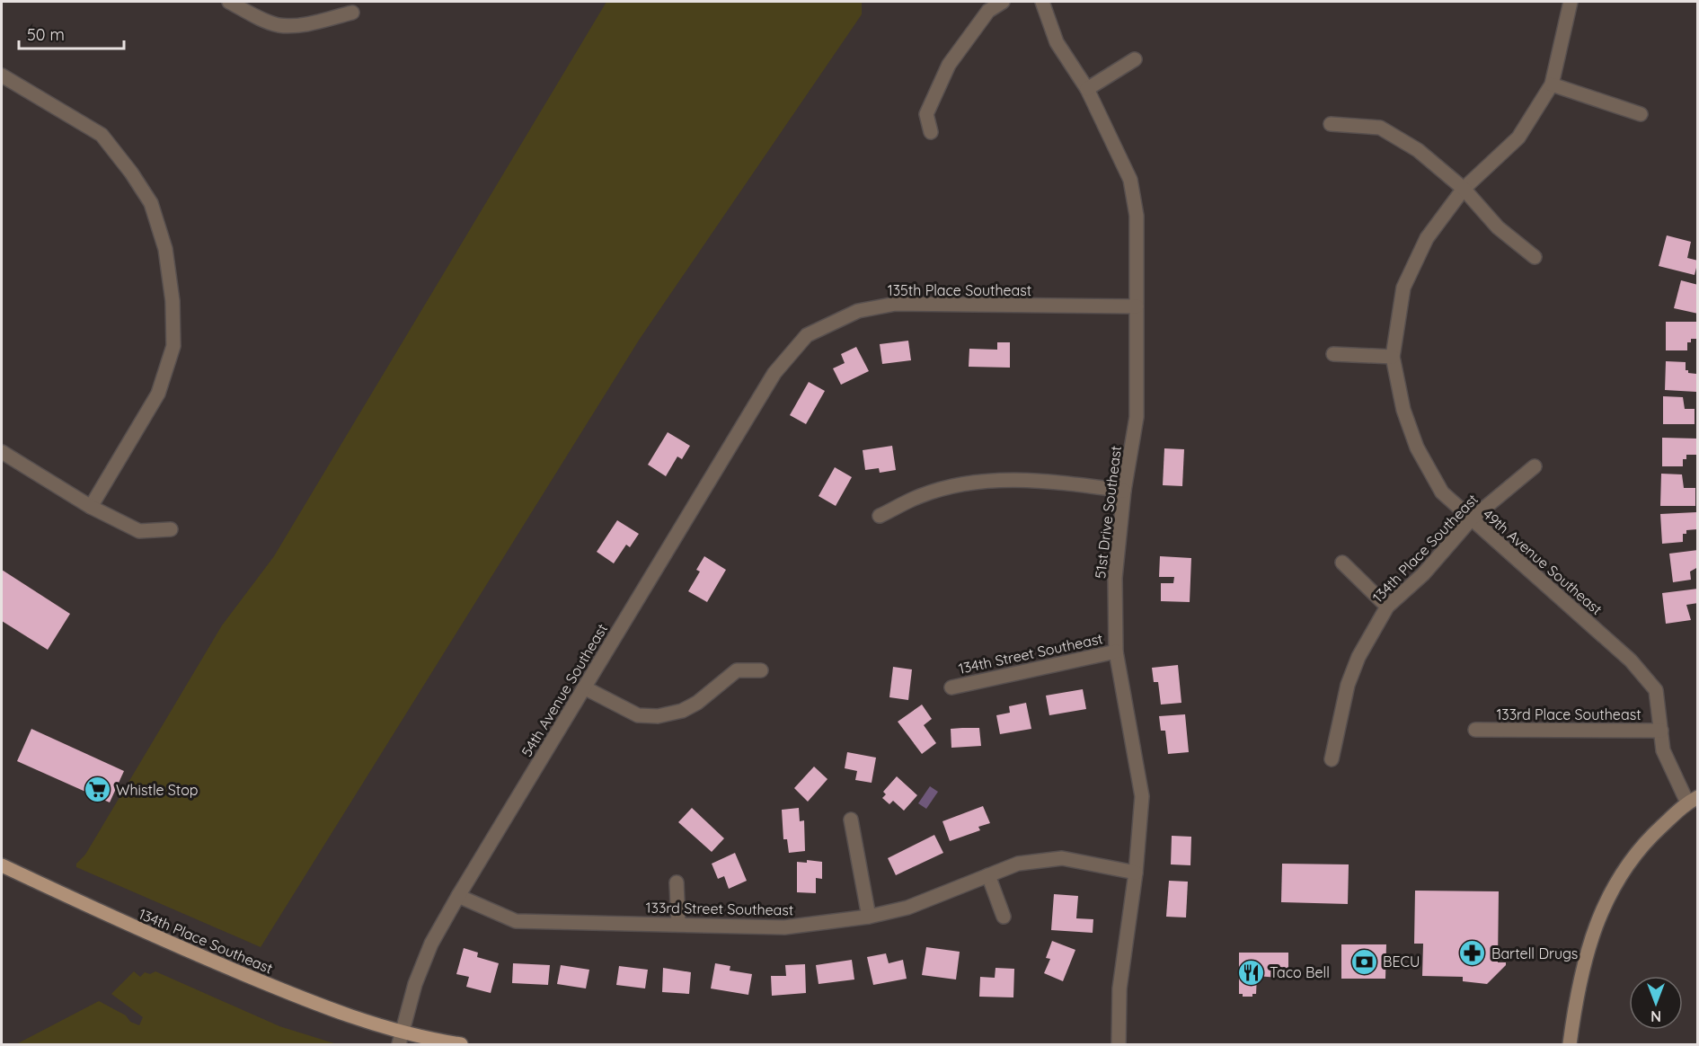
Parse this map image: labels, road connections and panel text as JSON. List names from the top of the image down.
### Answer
{
  "streets": {
    "main road": ["134th Place Southeast"],
    "street": [
      "135th Place Southeast",
      "51st Drive Southeast",
      "49th Avenue Southeast",
      "134th Street Southeast",
      "54th Avenue Southeast",
      "133rd Place Southeast",
      "133rd Street Southeast"
    ]
  },
  "crossings": [
    ["135th Place Southeast", "51st Drive Southeast"],
    ["135th Place Southeast", "54th Avenue Southeast"],
    ["51st Drive Southeast", "134th Street Southeast"],
    ["51st Drive Southeast", "133rd Street Southeast"],
    ["134th Place Southeast", "49th Avenue Southeast"],
    ["134th Place Southeast", "54th Avenue Southeast"],
    ["49th Avenue Southeast", "133rd Place Southeast"],
    ["54th Avenue Southeast", "133rd Street Southeast"]
  ],
  "places": {
    "supermarket": ["Whistle Stop"],
    "pharmacy": ["Bartell Drugs"],
    "bank": ["BECU"],
    "restaurant": ["Taco Bell"]
  },
  "scale_bar": "50 m",
  "north": "bottom"
}
